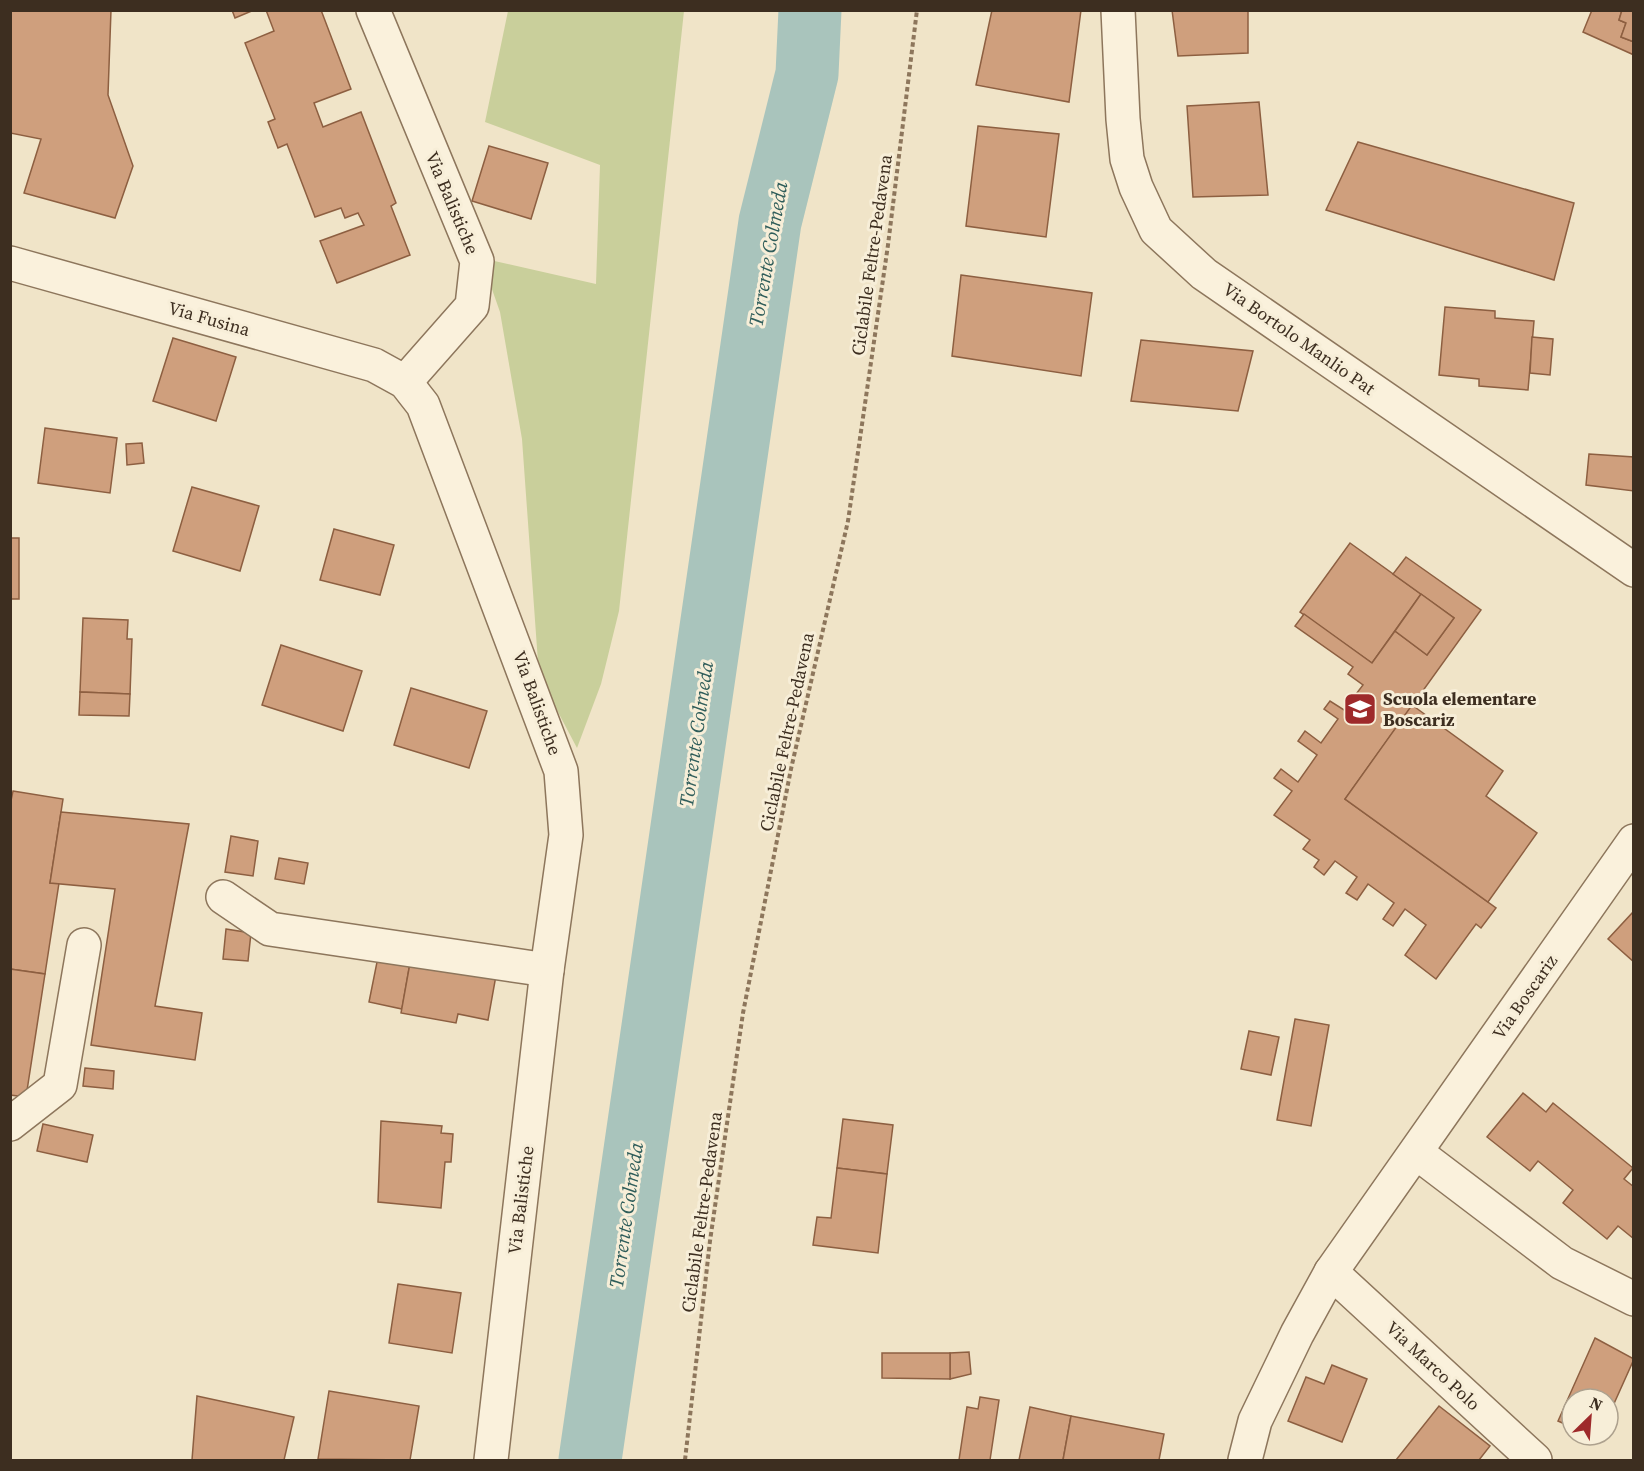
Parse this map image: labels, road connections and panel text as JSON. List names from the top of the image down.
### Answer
{
  "streets": {
    "street": [
      "Via Balistiche",
      "Via Fusina",
      "Via Bortolo Manlio Pat",
      "Via Boscariz",
      "Via Marco Polo"
    ],
    "path": ["Ciclabile Feltre-Pedavena"]
  },
  "crossings": [
    ["Via Balistiche", "Via Fusina"],
    ["Via Boscariz", "Via Marco Polo"]
  ],
  "water": ["Torrente Colmeda"],
  "places": {
    "school or university": ["Scuola elementare Boscariz"]
  },
  "north": "top right"
}
